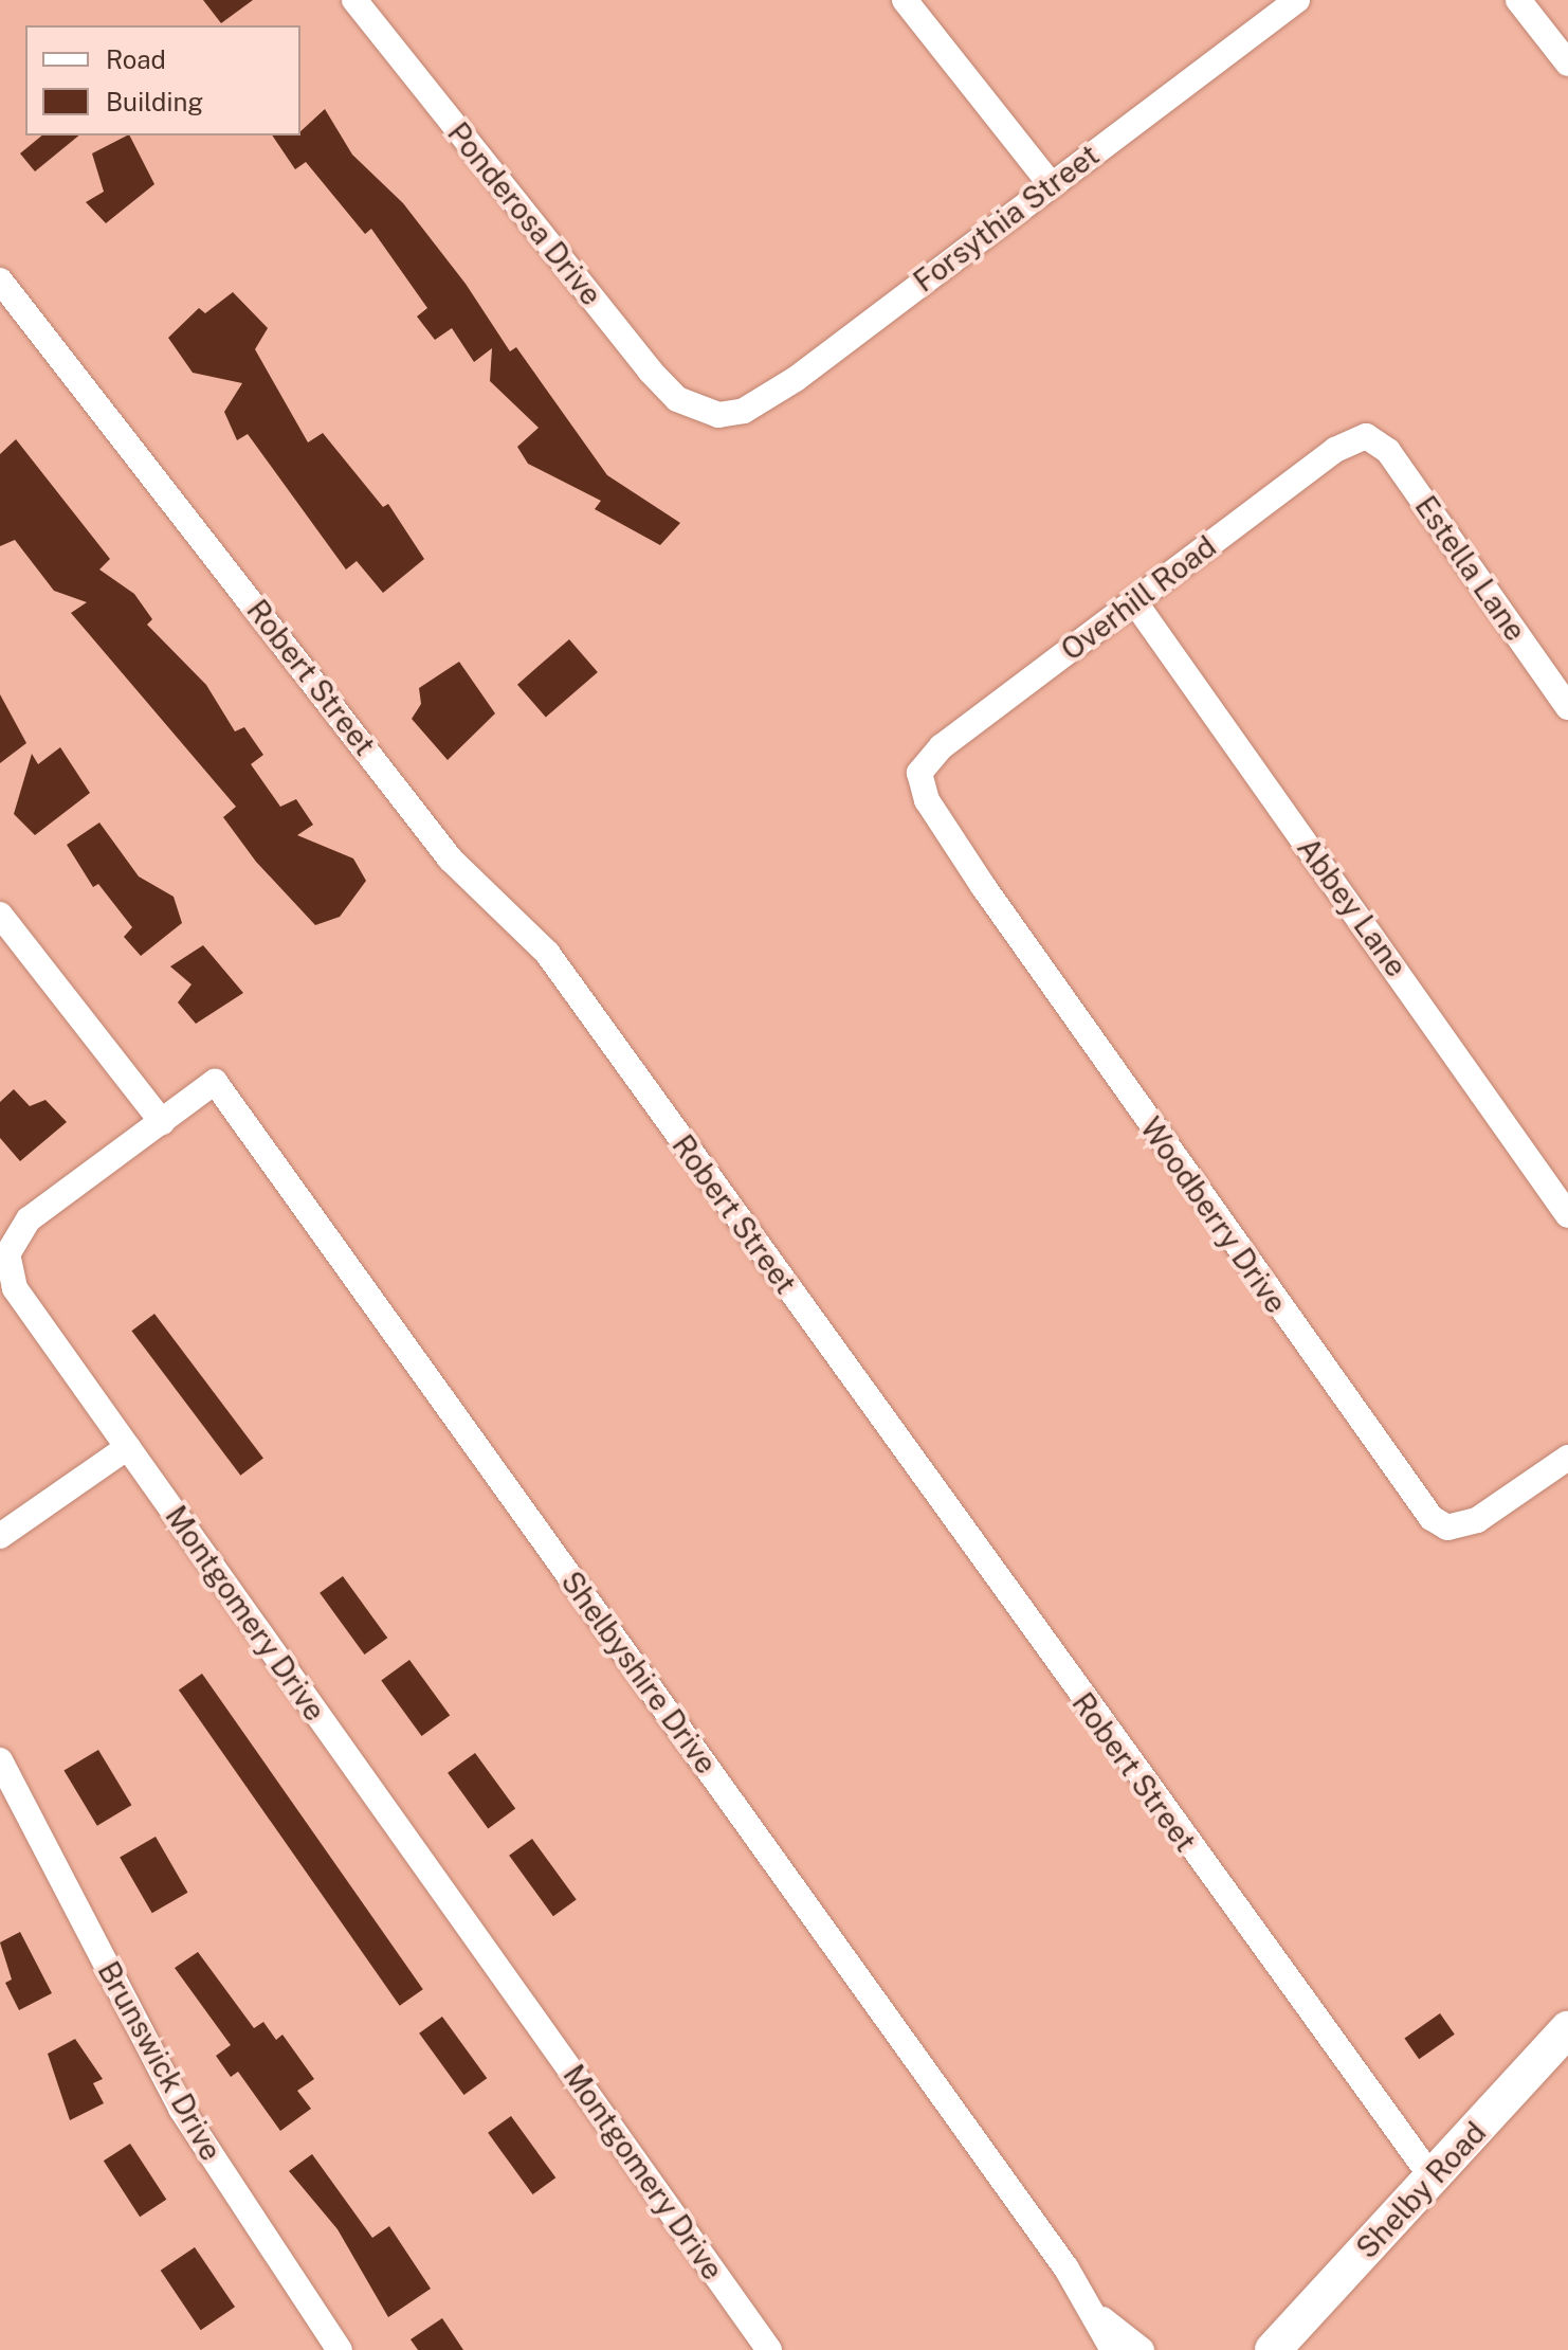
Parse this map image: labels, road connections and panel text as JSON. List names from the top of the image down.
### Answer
{
  "streets": {
    "street": [
      "Ponderosa Drive",
      "Forsythia Street",
      "Estella Lane",
      "Overhill Road",
      "Robert Street",
      "Abbey Lane",
      "Woodberry Drive",
      "Montgomery Drive",
      "Shelbyshire Drive",
      "Brunswick Drive",
      "Shelby Road"
    ]
  },
  "crossings": [
    ["Ponderosa Drive", "Forsythia Street"],
    ["Estella Lane", "Overhill Road"],
    ["Overhill Road", "Abbey Lane"],
    ["Overhill Road", "Woodberry Drive"],
    ["Robert Street", "Shelby Road"],
    ["Montgomery Drive", "Shelbyshire Drive"]
  ],
  "legend": ["Road", "Building"]
}
